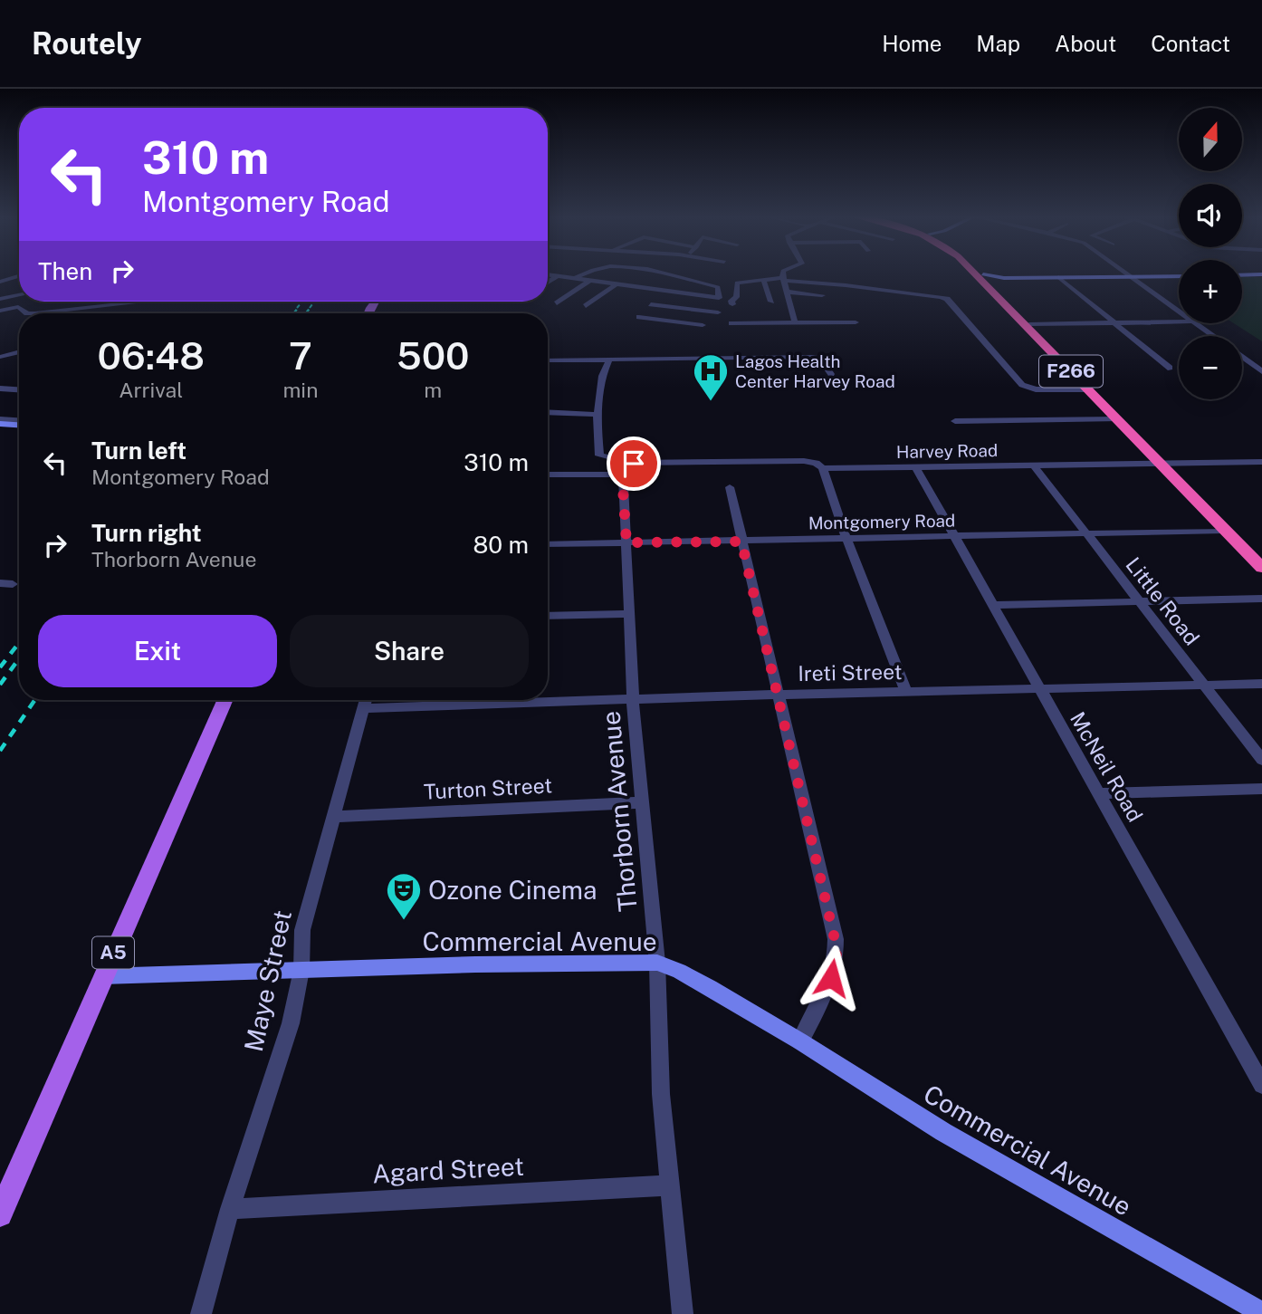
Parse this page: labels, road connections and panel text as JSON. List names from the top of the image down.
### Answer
{
  "streets": {
    "highway": ["F266"],
    "main road": ["A5"],
    "street": [
      "Harvey Road",
      "Montgomery Road",
      "Little Road",
      "Ireti Street",
      "McNeil Road",
      "Turton Street",
      "Thorborn Avenue",
      "Commercial Avenue",
      "Maye Street",
      "Agard Street"
    ]
  },
  "crossings": [
    ["F266", "Harvey Road"],
    ["F266", "Montgomery Road"],
    ["Harvey Road", "Little Road"],
    ["Harvey Road", "McNeil Road"],
    ["Montgomery Road", "Little Road"],
    ["Montgomery Road", "McNeil Road"],
    ["Montgomery Road", "Thorborn Avenue"],
    ["Little Road", "Ireti Street"],
    ["Ireti Street", "McNeil Road"],
    ["Ireti Street", "Thorborn Avenue"],
    ["Turton Street", "Thorborn Avenue"],
    ["Turton Street", "Maye Street"],
    ["Thorborn Avenue", "Commercial Avenue"],
    ["Thorborn Avenue", "Agard Street"],
    ["Commercial Avenue", "A5"],
    ["Commercial Avenue", "Maye Street"],
    ["Maye Street", "Agard Street"]
  ],
  "places": {
    "hospital": ["Lagos Health Center Harvey Road"],
    "theatre": ["Ozone Cinema"]
  },
  "north": "top",
  "page": {
    "header": "Routely",
    "nav": [
      "Home",
      "Map",
      "About",
      "Contact"
    ],
    "map_buttons": ["+", "−"],
    "turn": ["310 m", "Montgomery Road"],
    "then": "Then",
    "eta": [
      "06:48",
      "Arrival",
      "7",
      "min",
      "500",
      "m"
    ],
    "list": [
      {
        "name": "Turn left",
        "note": "Montgomery Road",
        "value": "310 m"
      },
      {
        "name": "Turn right",
        "note": "Thorborn Avenue",
        "value": "80 m"
      }
    ],
    "buttons": ["Exit", "Share"]
  }
}
